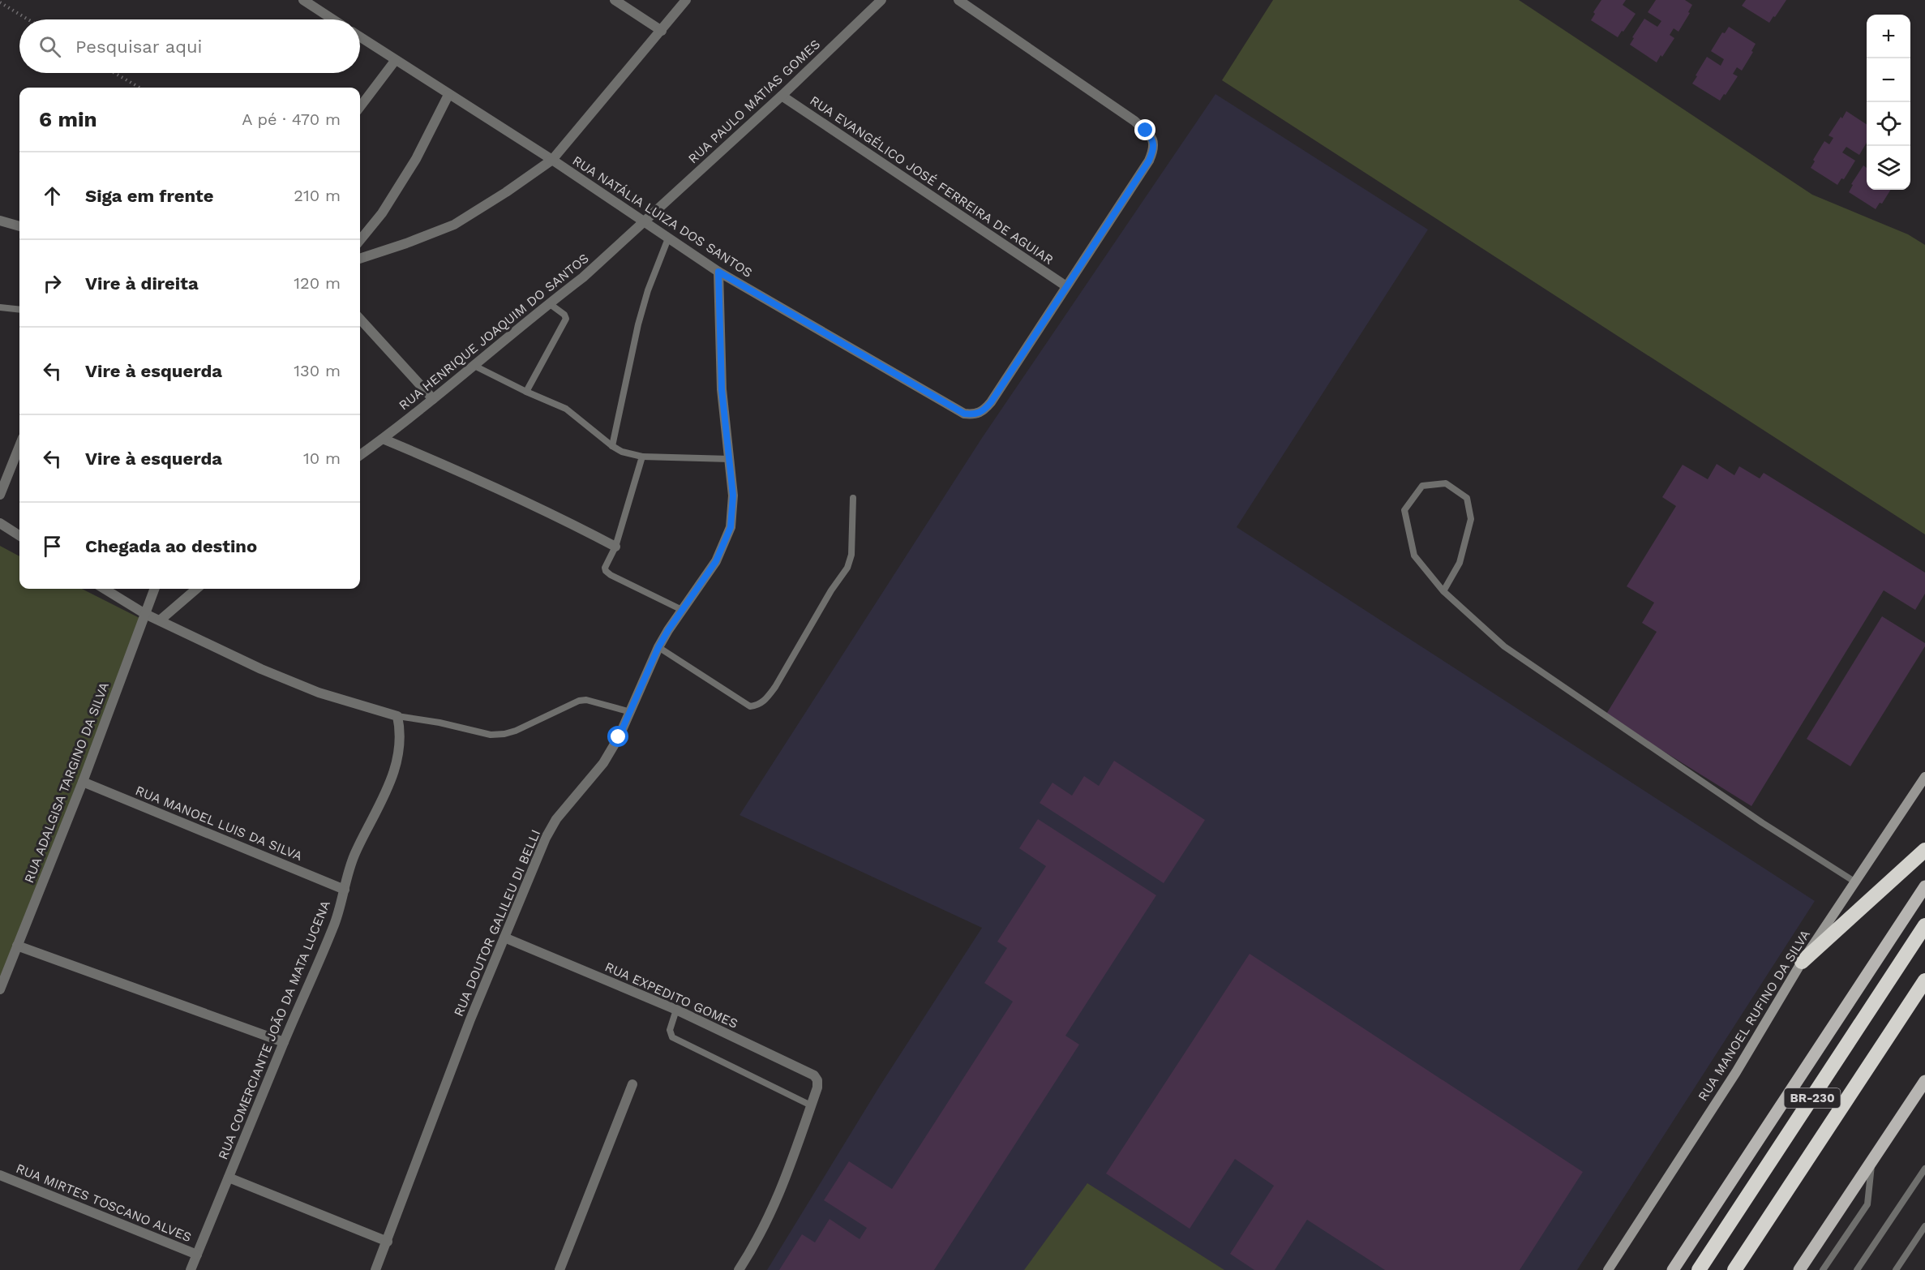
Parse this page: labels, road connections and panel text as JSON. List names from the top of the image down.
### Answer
{
  "streets": {
    "highway": ["BR-230"],
    "main road": ["RUA MANOEL RUFINO DA SILVA"],
    "street": [
      "RUA PAULO MATIAS GOMES",
      "RUA EVANGÉLICO JOSÉ FERREIRA DE AGUIAR",
      "RUA NATÁLIA LUIZA DOS SANTOS",
      "RUA HENRIQUE JOAQUIM DO SANTOS",
      "RUA ADALGISA TARGINO DA SILVA",
      "RUA MANOEL LUIS DA SILVA",
      "RUA DOUTOR GALILEU DI BELLI",
      "RUA EXPEDITO GOMES",
      "RUA COMERCIANTE JOÃO DA MATA LUCENA",
      "RUA MIRTES TOSCANO ALVES"
    ]
  },
  "crossings": [
    ["RUA PAULO MATIAS GOMES", "RUA EVANGÉLICO JOSÉ FERREIRA DE AGUIAR"],
    ["RUA PAULO MATIAS GOMES", "RUA NATÁLIA LUIZA DOS SANTOS"],
    ["RUA PAULO MATIAS GOMES", "RUA HENRIQUE JOAQUIM DO SANTOS"],
    ["RUA EVANGÉLICO JOSÉ FERREIRA DE AGUIAR", "RUA NATÁLIA LUIZA DOS SANTOS"],
    ["RUA NATÁLIA LUIZA DOS SANTOS", "RUA HENRIQUE JOAQUIM DO SANTOS"],
    ["RUA NATÁLIA LUIZA DOS SANTOS", "RUA DOUTOR GALILEU DI BELLI"],
    ["RUA ADALGISA TARGINO DA SILVA", "RUA MANOEL LUIS DA SILVA"],
    ["RUA MANOEL LUIS DA SILVA", "RUA COMERCIANTE JOÃO DA MATA LUCENA"],
    ["RUA DOUTOR GALILEU DI BELLI", "RUA EXPEDITO GOMES"],
    ["RUA COMERCIANTE JOÃO DA MATA LUCENA", "RUA MIRTES TOSCANO ALVES"]
  ],
  "page": {
    "map_buttons": ["+", "−"],
    "search": "Pesquisar aqui",
    "heading": ["6 min", "A pé · 470 m"],
    "list": [
      ["Siga em frente", "210 m"],
      ["Vire à direita", "120 m"],
      ["Vire à esquerda", "130 m"],
      ["Vire à esquerda", "10 m"],
      "Chegada ao destino"
    ]
  }
}
